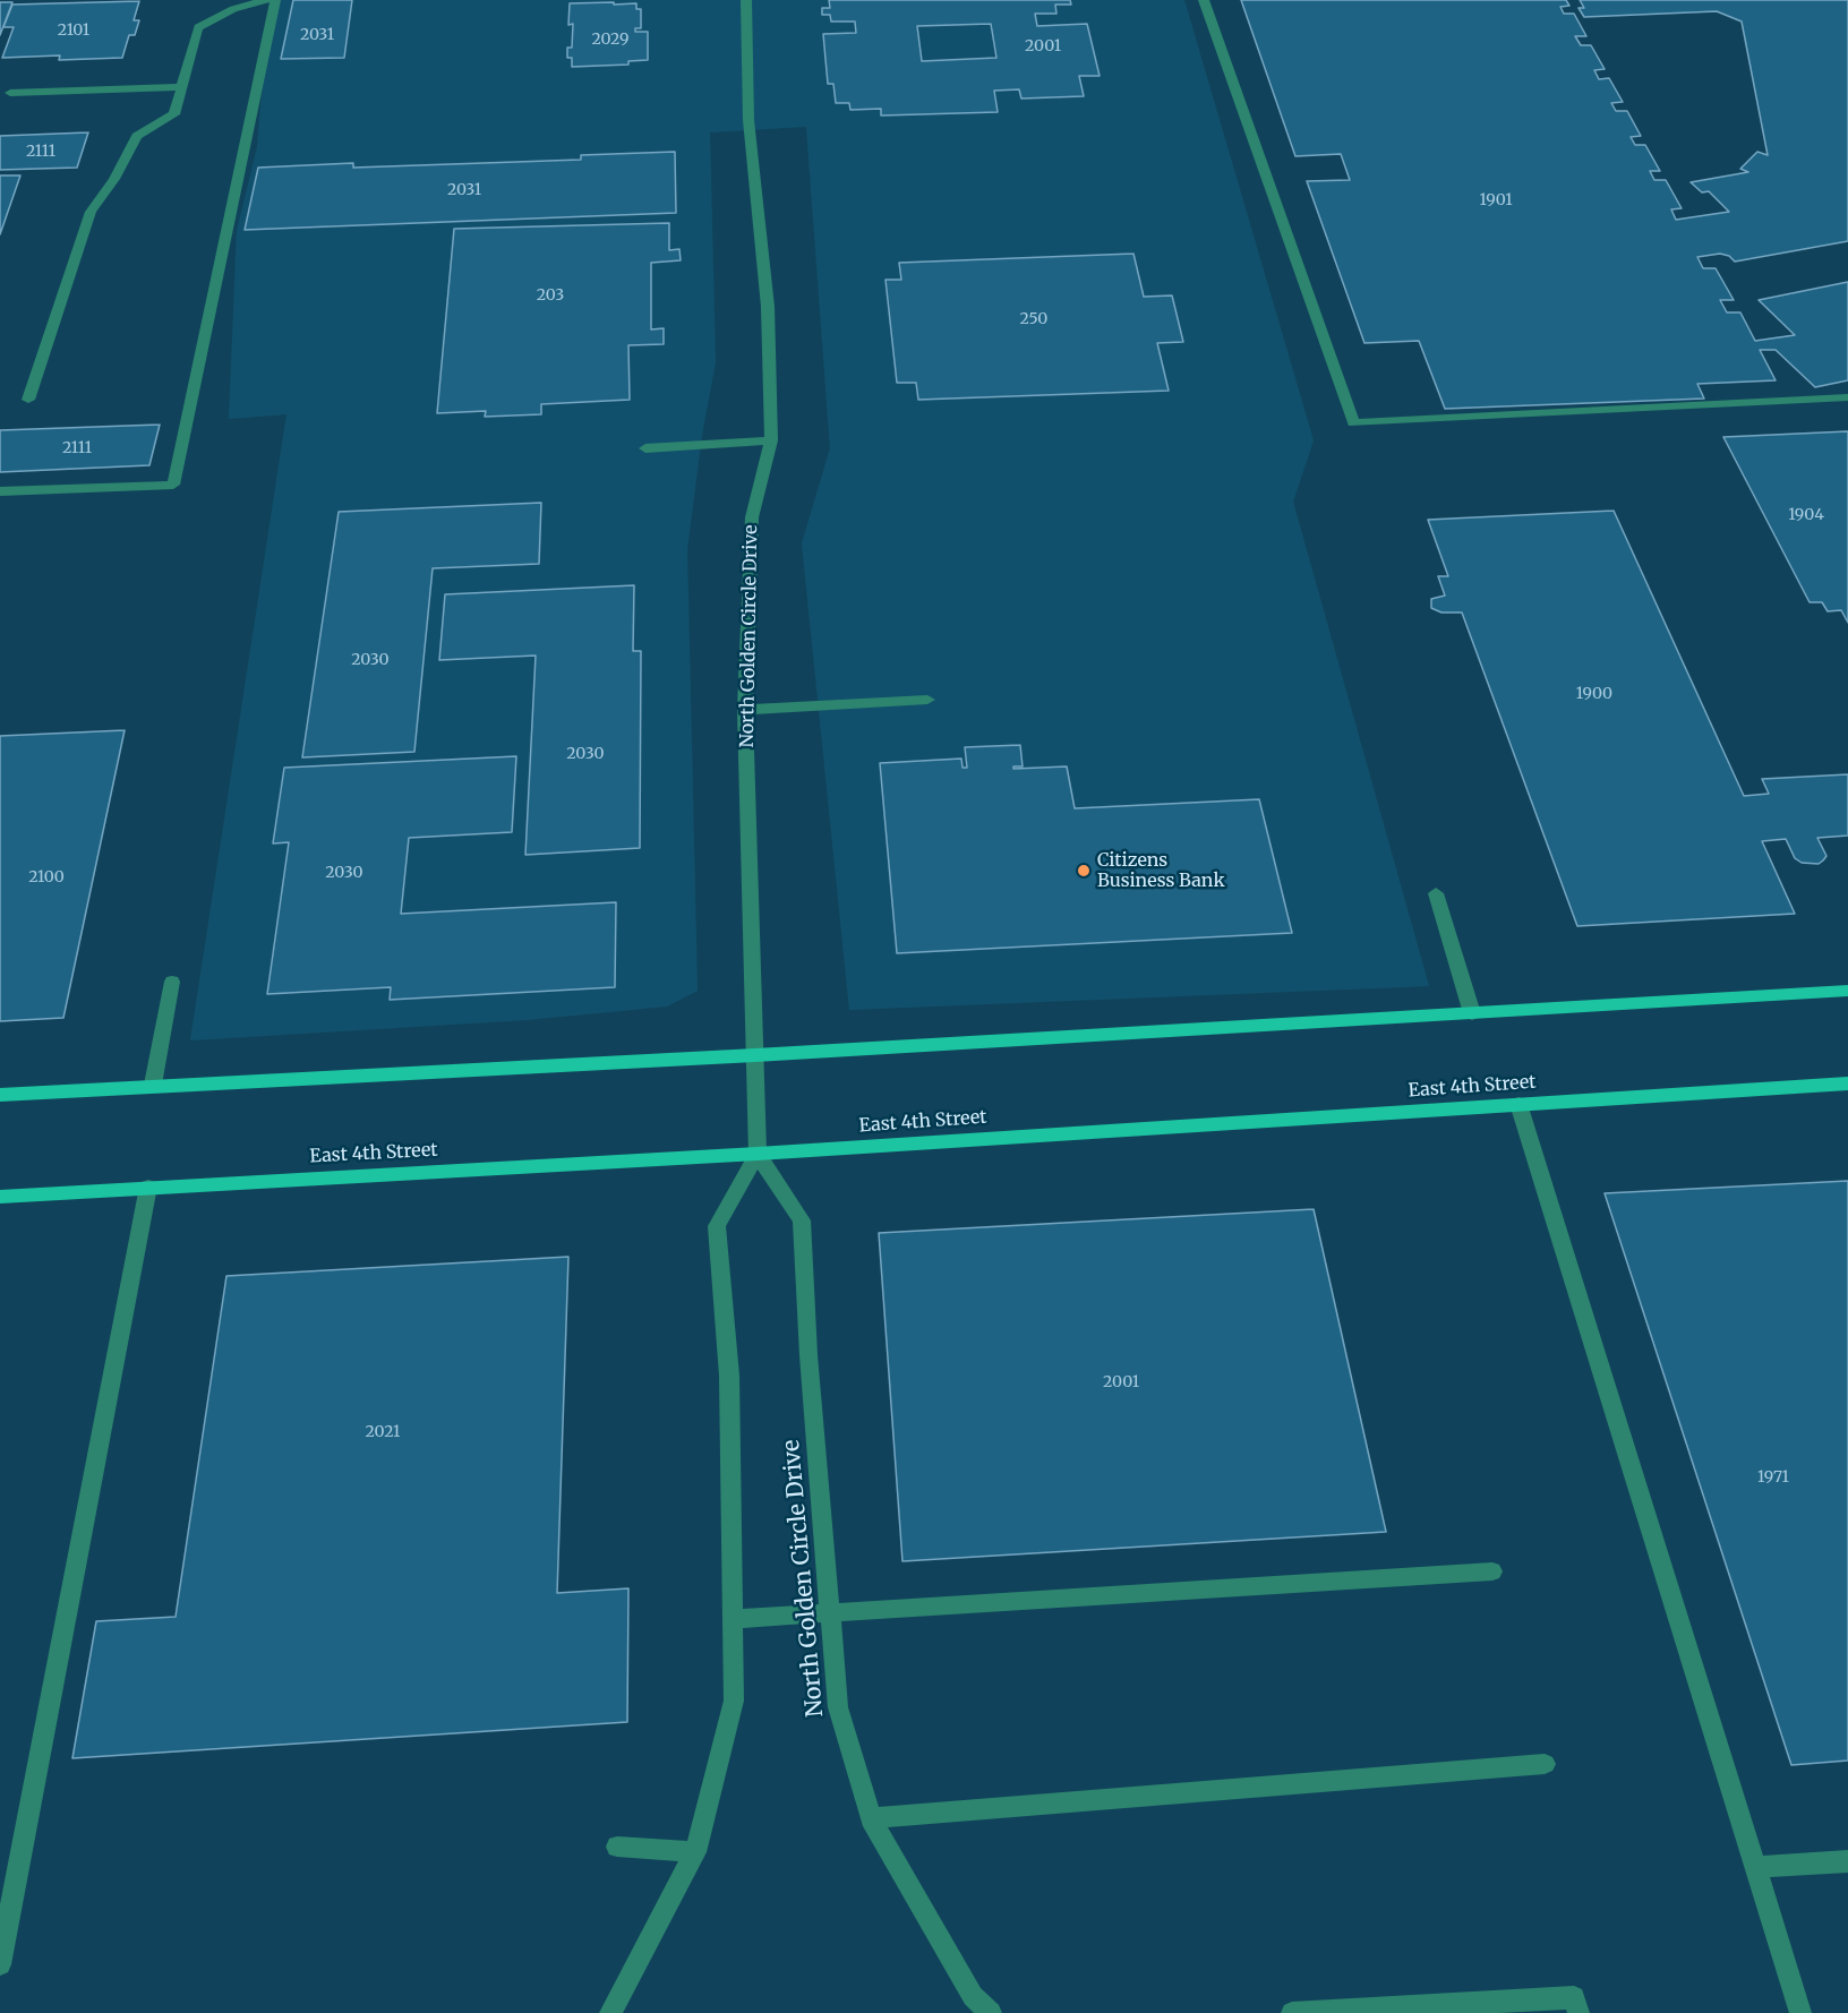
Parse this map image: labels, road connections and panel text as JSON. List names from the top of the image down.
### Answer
{
  "streets": {
    "main road": ["East 4th Street"],
    "street": ["North Golden Circle Drive"]
  },
  "crossings": [
    ["North Golden Circle Drive", "East 4th Street"]
  ],
  "places": ["Citizens Business Bank"],
  "house_numbers": [
    "2101",
    "2031",
    "2029",
    "2001",
    "2111",
    "2031",
    "1901",
    "203",
    "250",
    "2111",
    "1904",
    "2030",
    "1900",
    "2030",
    "2030",
    "2100",
    "2001",
    "2021",
    "1971"
  ]
}
